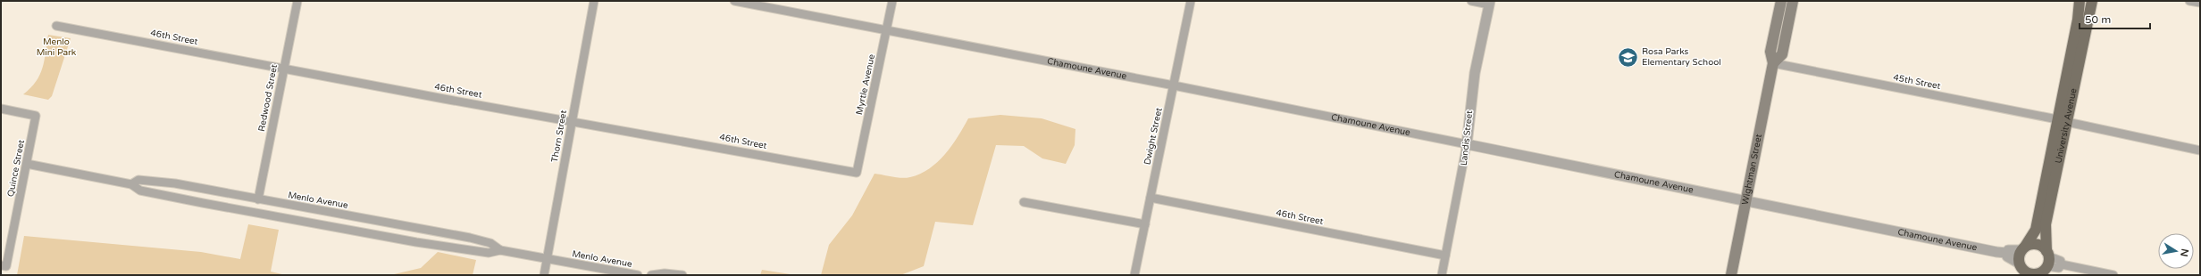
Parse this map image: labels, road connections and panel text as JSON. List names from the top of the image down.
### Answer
{
  "streets": {
    "main road": ["University Avenue", "Wightman Street"],
    "street": [
      "46th Street",
      "Chamoune Avenue",
      "45th Street",
      "Myrtle Avenue",
      "Redwood Street",
      "Thorn Street",
      "Dwight Street",
      "Landis Street",
      "Quince Street",
      "Menlo Avenue"
    ]
  },
  "crossings": [
    ["46th Street", "Myrtle Avenue"],
    ["46th Street", "Redwood Street"],
    ["46th Street", "Thorn Street"],
    ["46th Street", "Dwight Street"],
    ["46th Street", "Landis Street"],
    ["Chamoune Avenue", "Myrtle Avenue"],
    ["Chamoune Avenue", "University Avenue"],
    ["Chamoune Avenue", "Dwight Street"],
    ["Chamoune Avenue", "Landis Street"],
    ["Chamoune Avenue", "Wightman Street"],
    ["45th Street", "University Avenue"],
    ["45th Street", "Wightman Street"],
    ["Redwood Street", "Menlo Avenue"],
    ["Thorn Street", "Menlo Avenue"],
    ["Quince Street", "Menlo Avenue"]
  ],
  "parks": ["Menlo Mini Park"],
  "places": {
    "school or university": ["Rosa Parks Elementary School"]
  },
  "scale_bar": "50 m",
  "north": "right"
}
